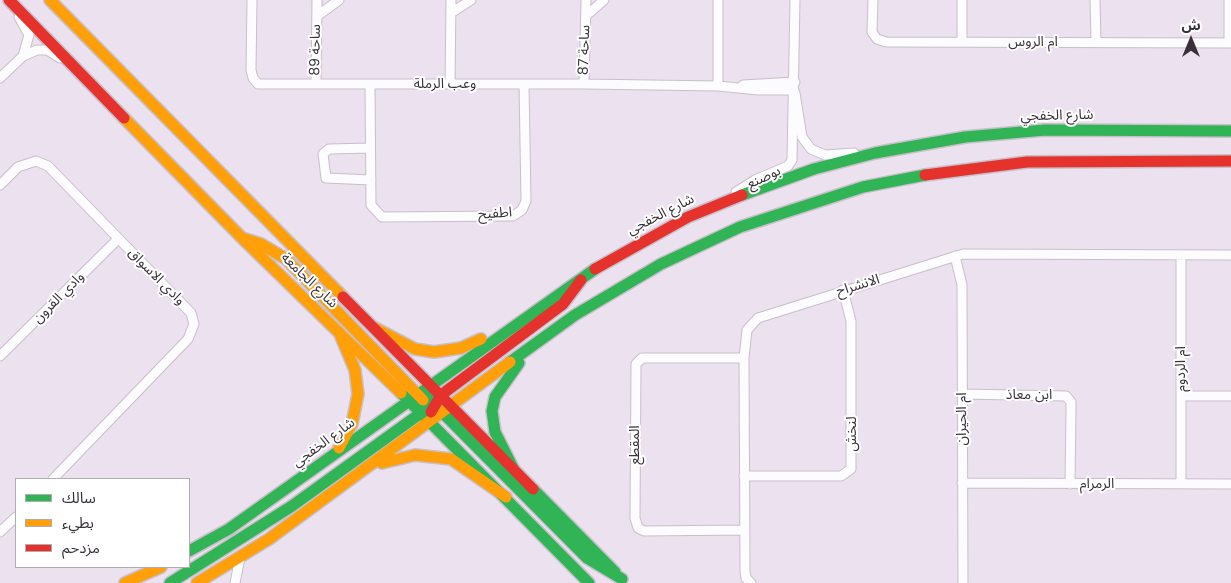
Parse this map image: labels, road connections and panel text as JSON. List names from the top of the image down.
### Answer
{
  "streets": {
    "main road": ["شارع الخفجي", "شارع الجامعة"],
    "street": [
      "ام الروس",
      "ساحة 89",
      "ساحة 87",
      "وعب الرملة",
      "بوصنع",
      "اطفيح",
      "وادي الاسواق",
      "الانشراح",
      "وادي القرون",
      "ام الردوم",
      "ابن معاذ",
      "ام الحيران",
      "لنخش",
      "المقطع",
      "الرمرام"
    ]
  },
  "crossings": [
    ["ساحة 89", "وعب الرملة"],
    ["ساحة 87", "وعب الرملة"],
    ["وعب الرملة", "بوصنع"],
    ["وعب الرملة", "اطفيح"],
    ["شارع الخفجي", "بوصنع"],
    ["شارع الخفجي", "شارع الجامعة"],
    ["وادي الاسواق", "وادي القرون"],
    ["الانشراح", "ام الردوم"],
    ["الانشراح", "ام الحيران"],
    ["الانشراح", "لنخش"],
    ["الانشراح", "المقطع"],
    ["ام الردوم", "الرمرام"],
    ["ابن معاذ", "ام الحيران"],
    ["ابن معاذ", "الرمرام"],
    ["ام الحيران", "الرمرام"]
  ],
  "legend": ["سالك", "بطيء", "مزدحم"],
  "north": "top"
}
